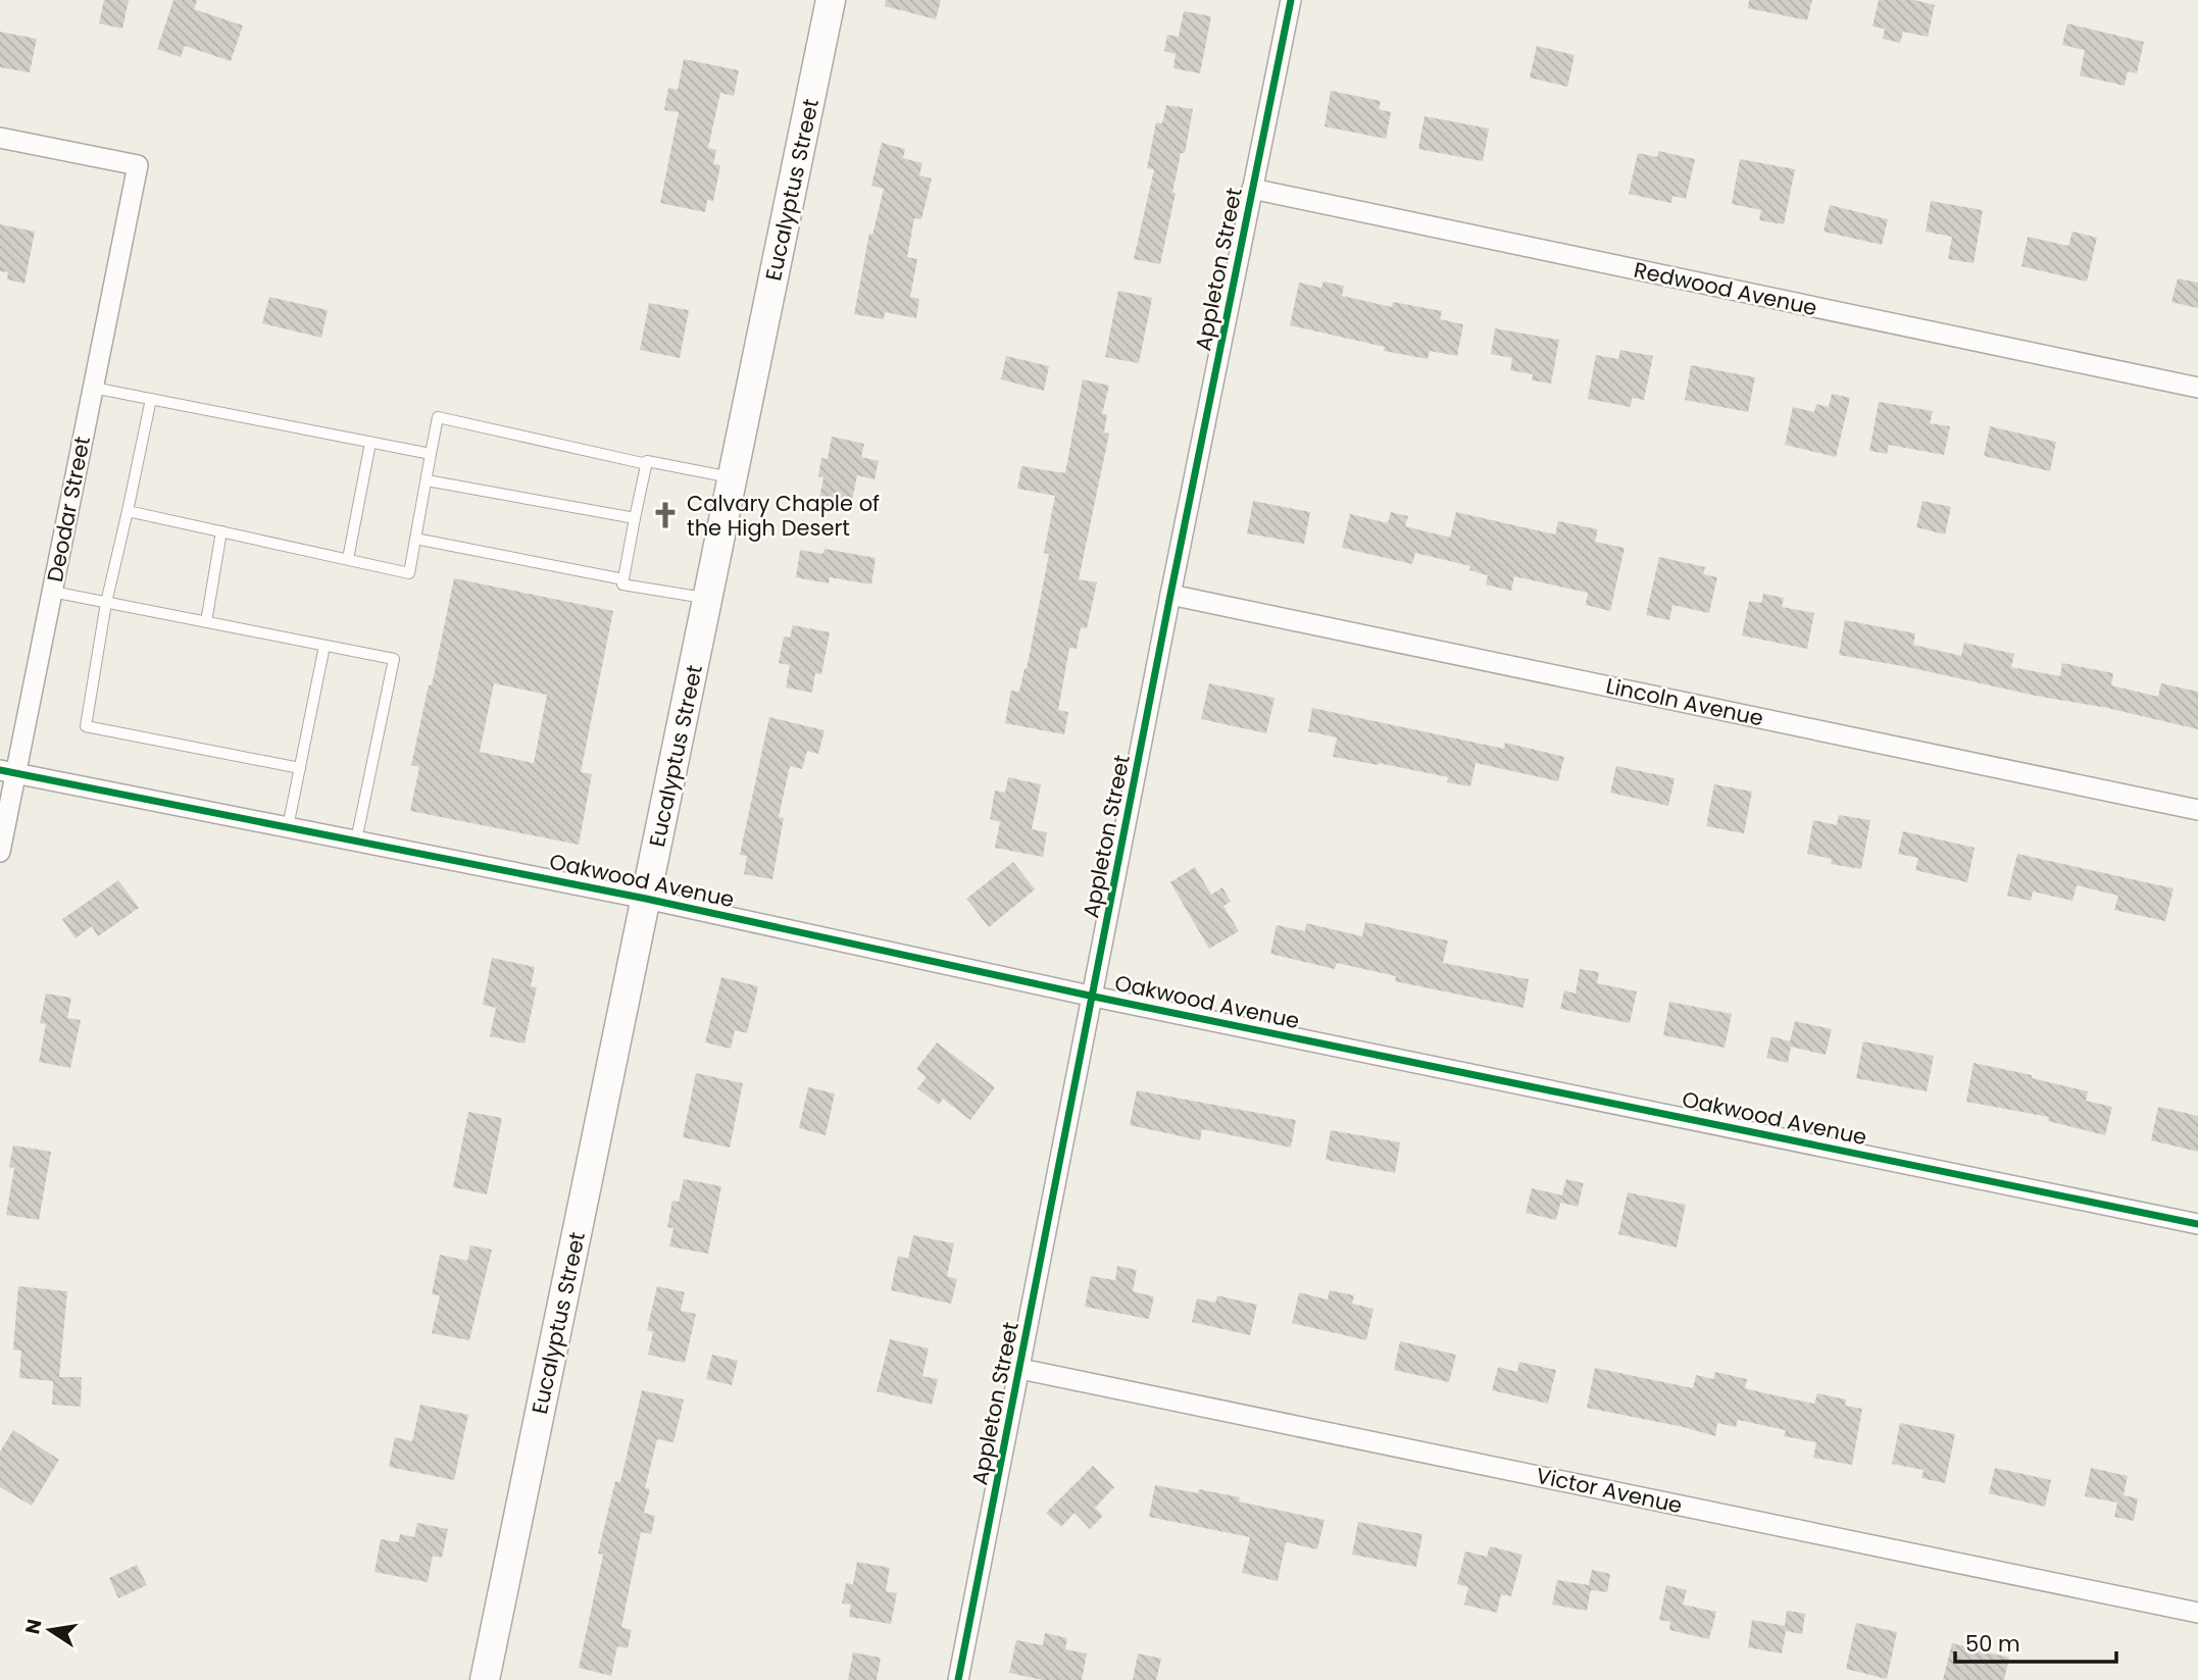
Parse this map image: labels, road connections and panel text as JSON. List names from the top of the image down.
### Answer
{
  "streets": {
    "main road": ["Eucalyptus Street"],
    "street": [
      "Appleton Street",
      "Redwood Avenue",
      "Deodar Street",
      "Lincoln Avenue",
      "Oakwood Avenue",
      "Victor Avenue"
    ]
  },
  "crossings": [
    ["Eucalyptus Street", "Oakwood Avenue"],
    ["Appleton Street", "Redwood Avenue"],
    ["Appleton Street", "Lincoln Avenue"],
    ["Appleton Street", "Oakwood Avenue"],
    ["Appleton Street", "Victor Avenue"],
    ["Deodar Street", "Oakwood Avenue"]
  ],
  "places": {
    "church": ["Calvary Chaple of the High Desert"]
  },
  "scale_bar": "50 m",
  "north": "left"
}
